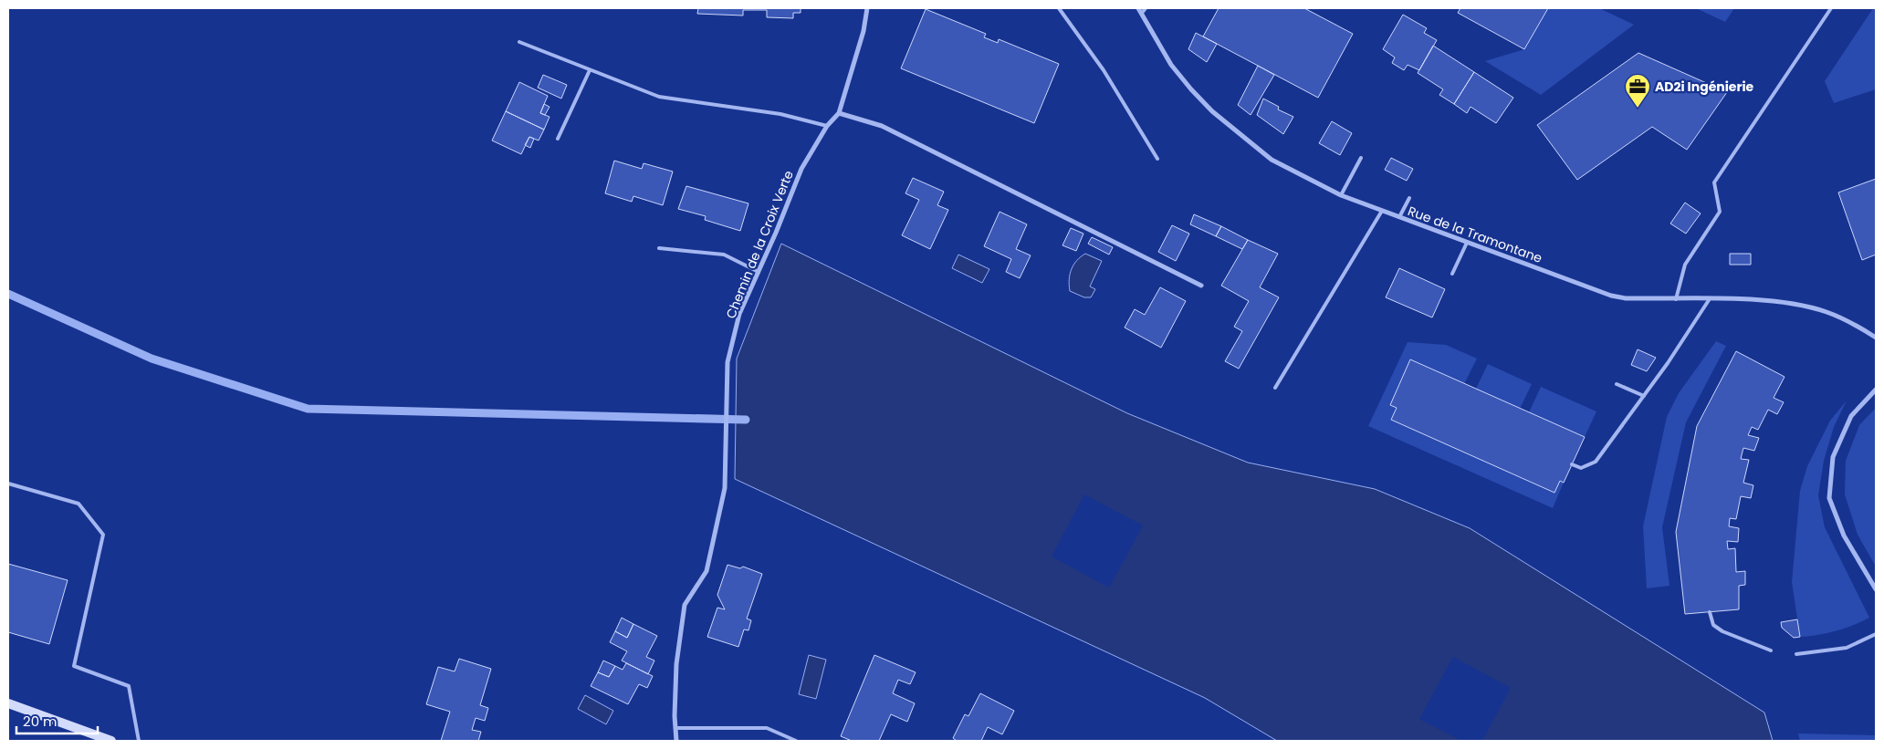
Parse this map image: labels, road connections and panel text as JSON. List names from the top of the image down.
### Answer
{
  "streets": {
    "street": ["Rue de la Tramontane", "Chemin de la Croix Verte"]
  },
  "places": {
    "office": ["AD2i Ingénierie"]
  },
  "scale_bar": "20 m"
}
